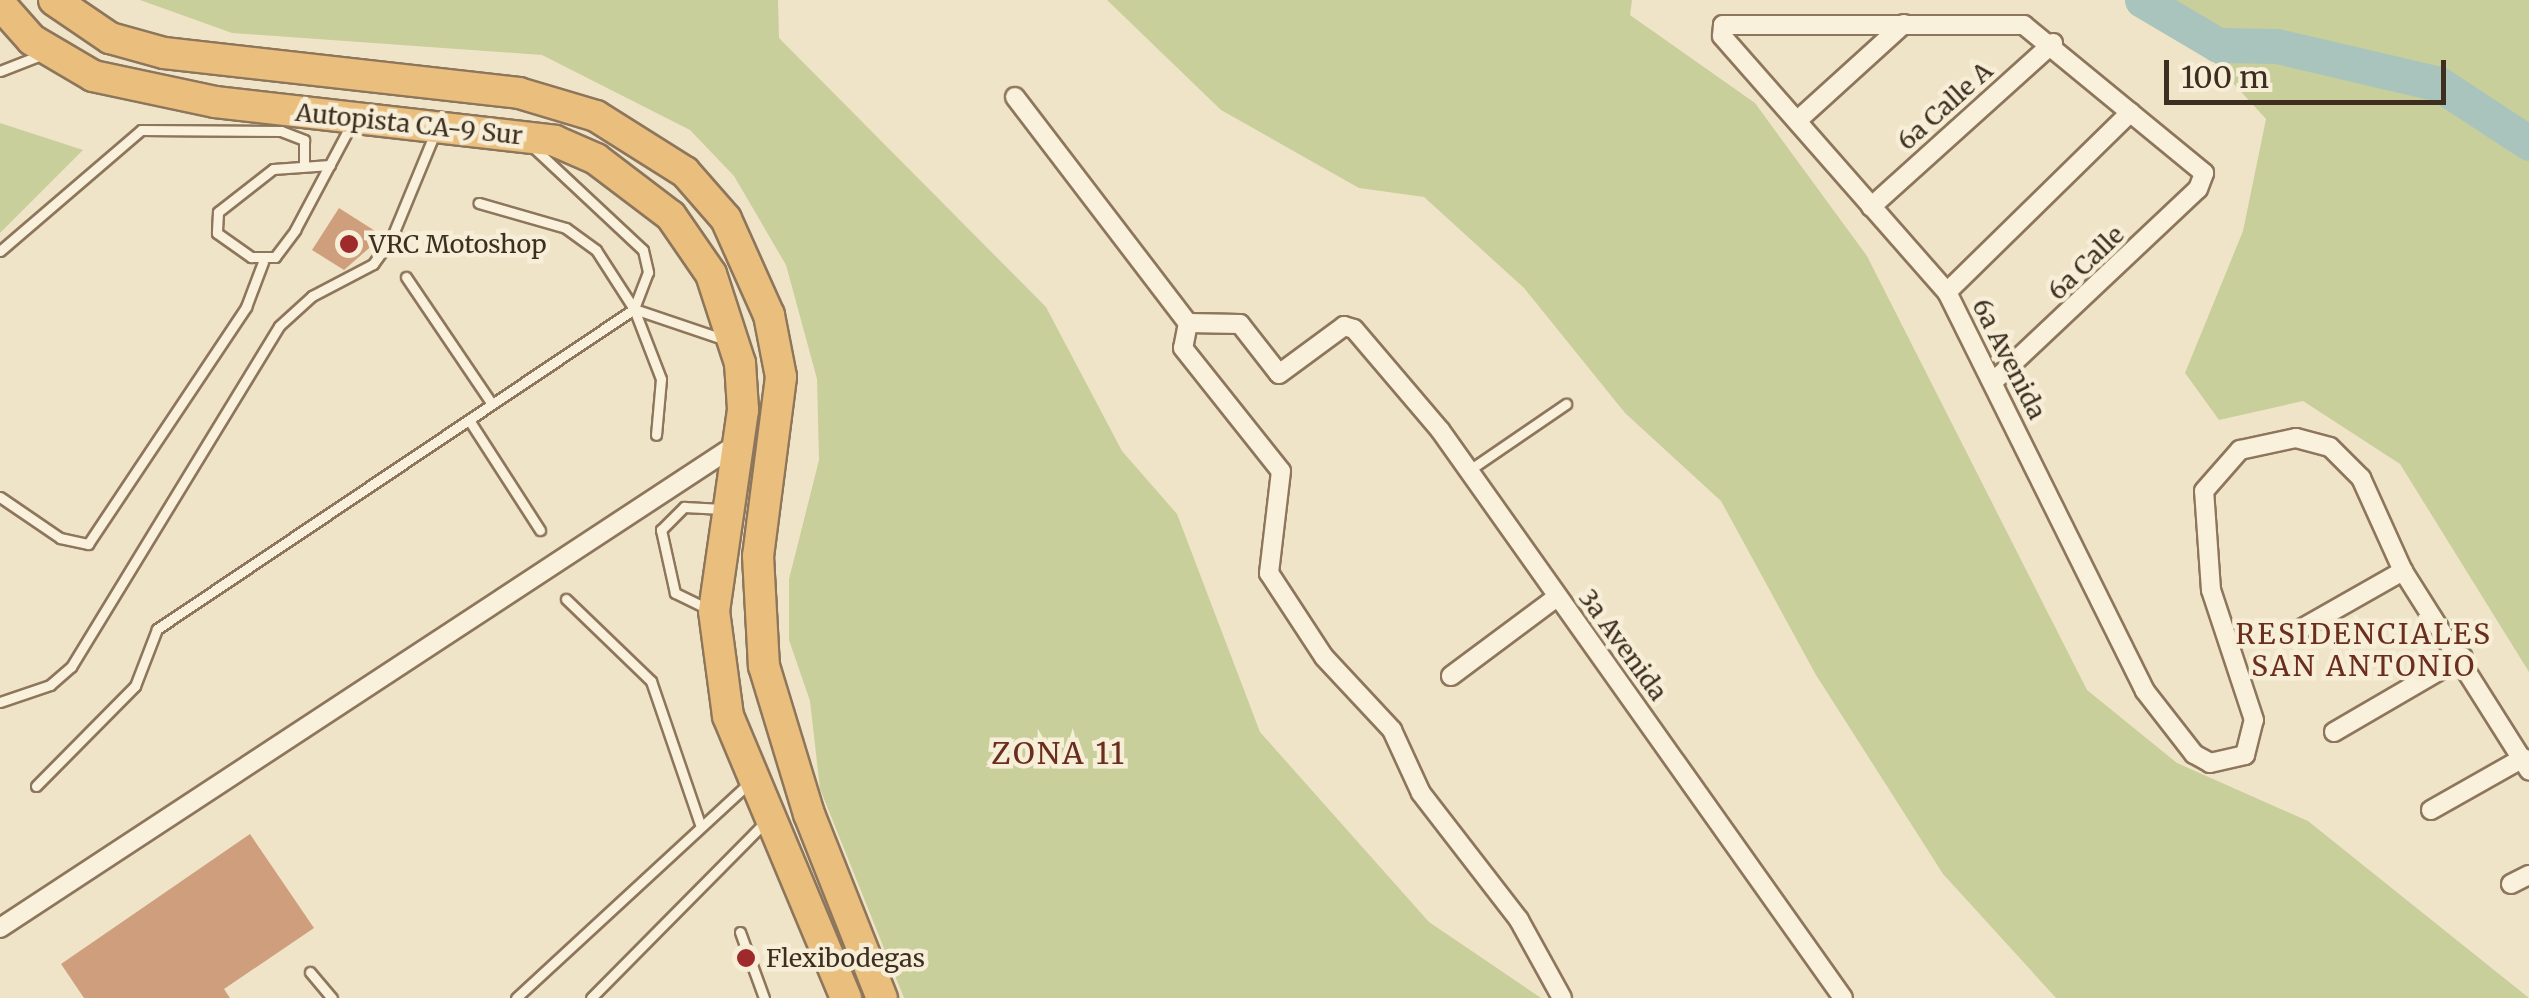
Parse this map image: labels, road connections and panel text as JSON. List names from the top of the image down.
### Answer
{
  "streets": {
    "highway": ["Autopista CA-9 Sur"],
    "street": [
      "6a Calle A",
      "6a Calle",
      "6a Avenida",
      "3a Avenida"
    ]
  },
  "crossings": [
    ["6a Calle A", "6a Avenida"],
    ["6a Calle", "6a Avenida"]
  ],
  "districts": ["RESIDENCIALES SAN ANTONIO", "ZONA 11"],
  "places": ["VRC Motoshop", "Flexibodegas"],
  "scale_bar": "100 m"
}
